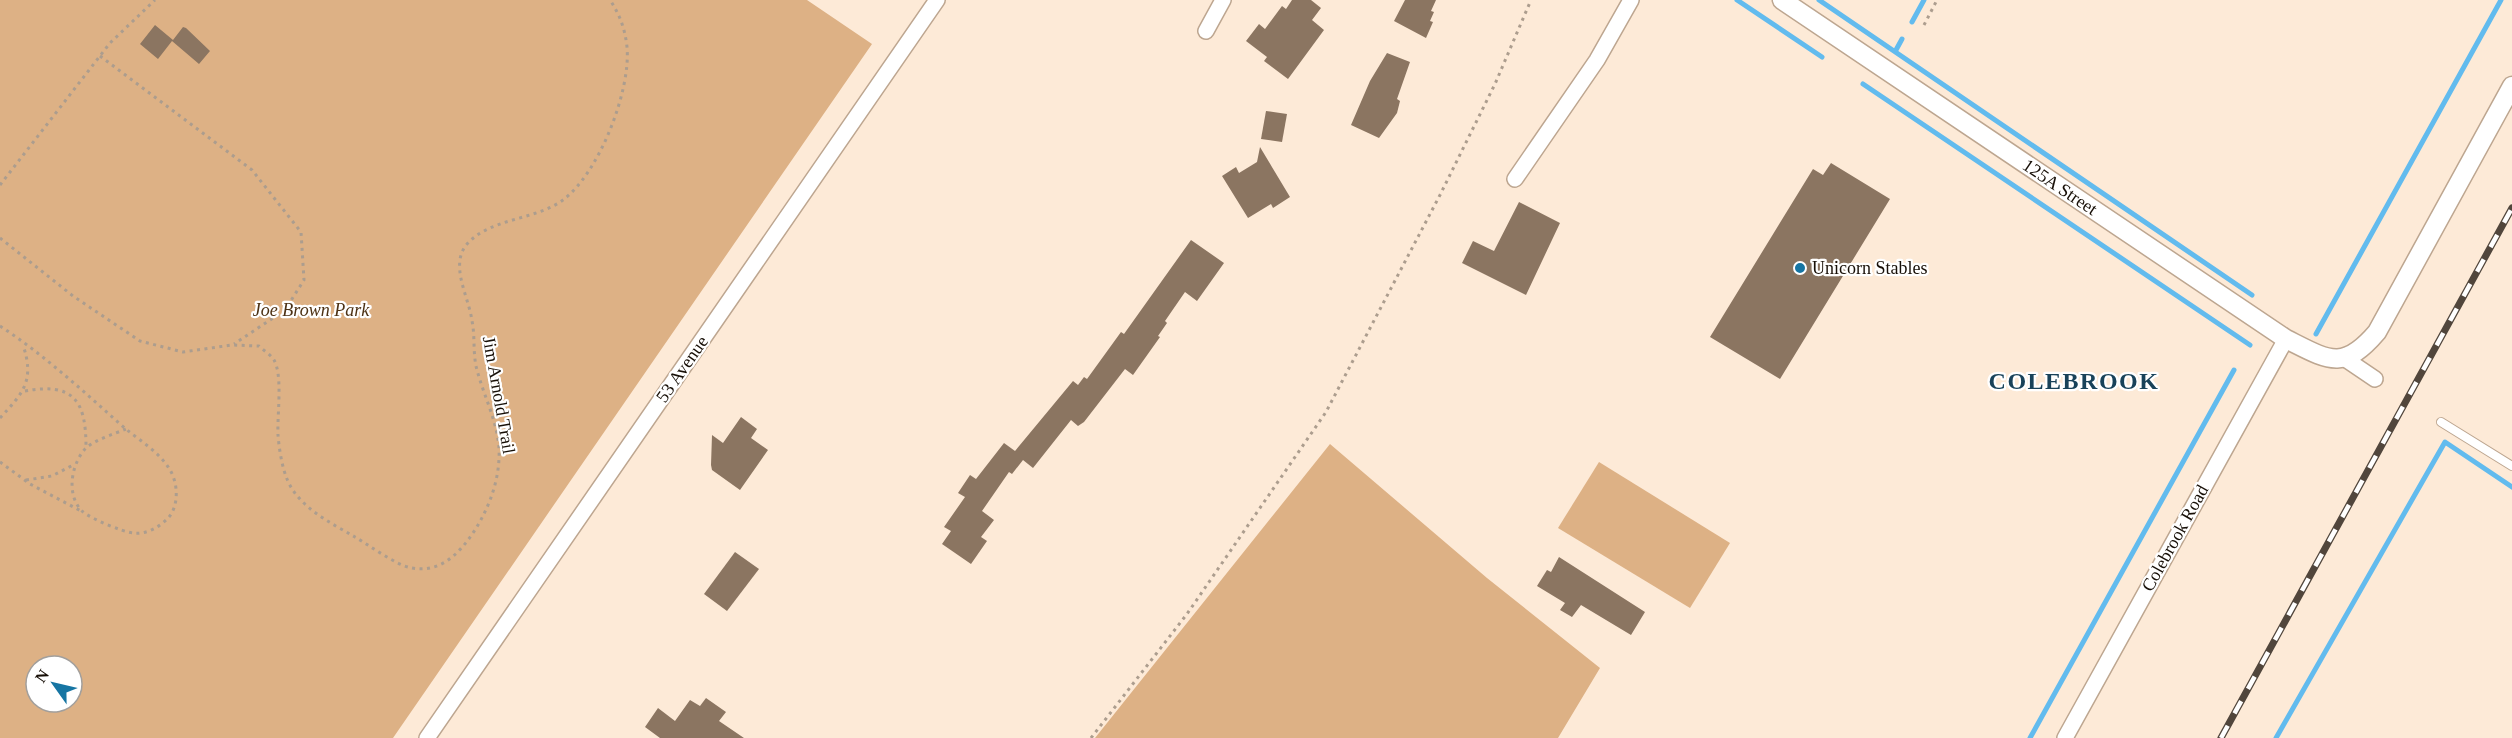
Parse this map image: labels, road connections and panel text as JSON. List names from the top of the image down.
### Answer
{
  "streets": {
    "street": ["125A Street", "53 Avenue", "Colebrook Road"],
    "path": ["Jim Arnold Trail"]
  },
  "crossings": [
    ["125A Street", "Colebrook Road"]
  ],
  "districts": ["COLEBROOK"],
  "parks": ["Joe Brown Park"],
  "places": ["Unicorn Stables"],
  "north": "top left"
}
